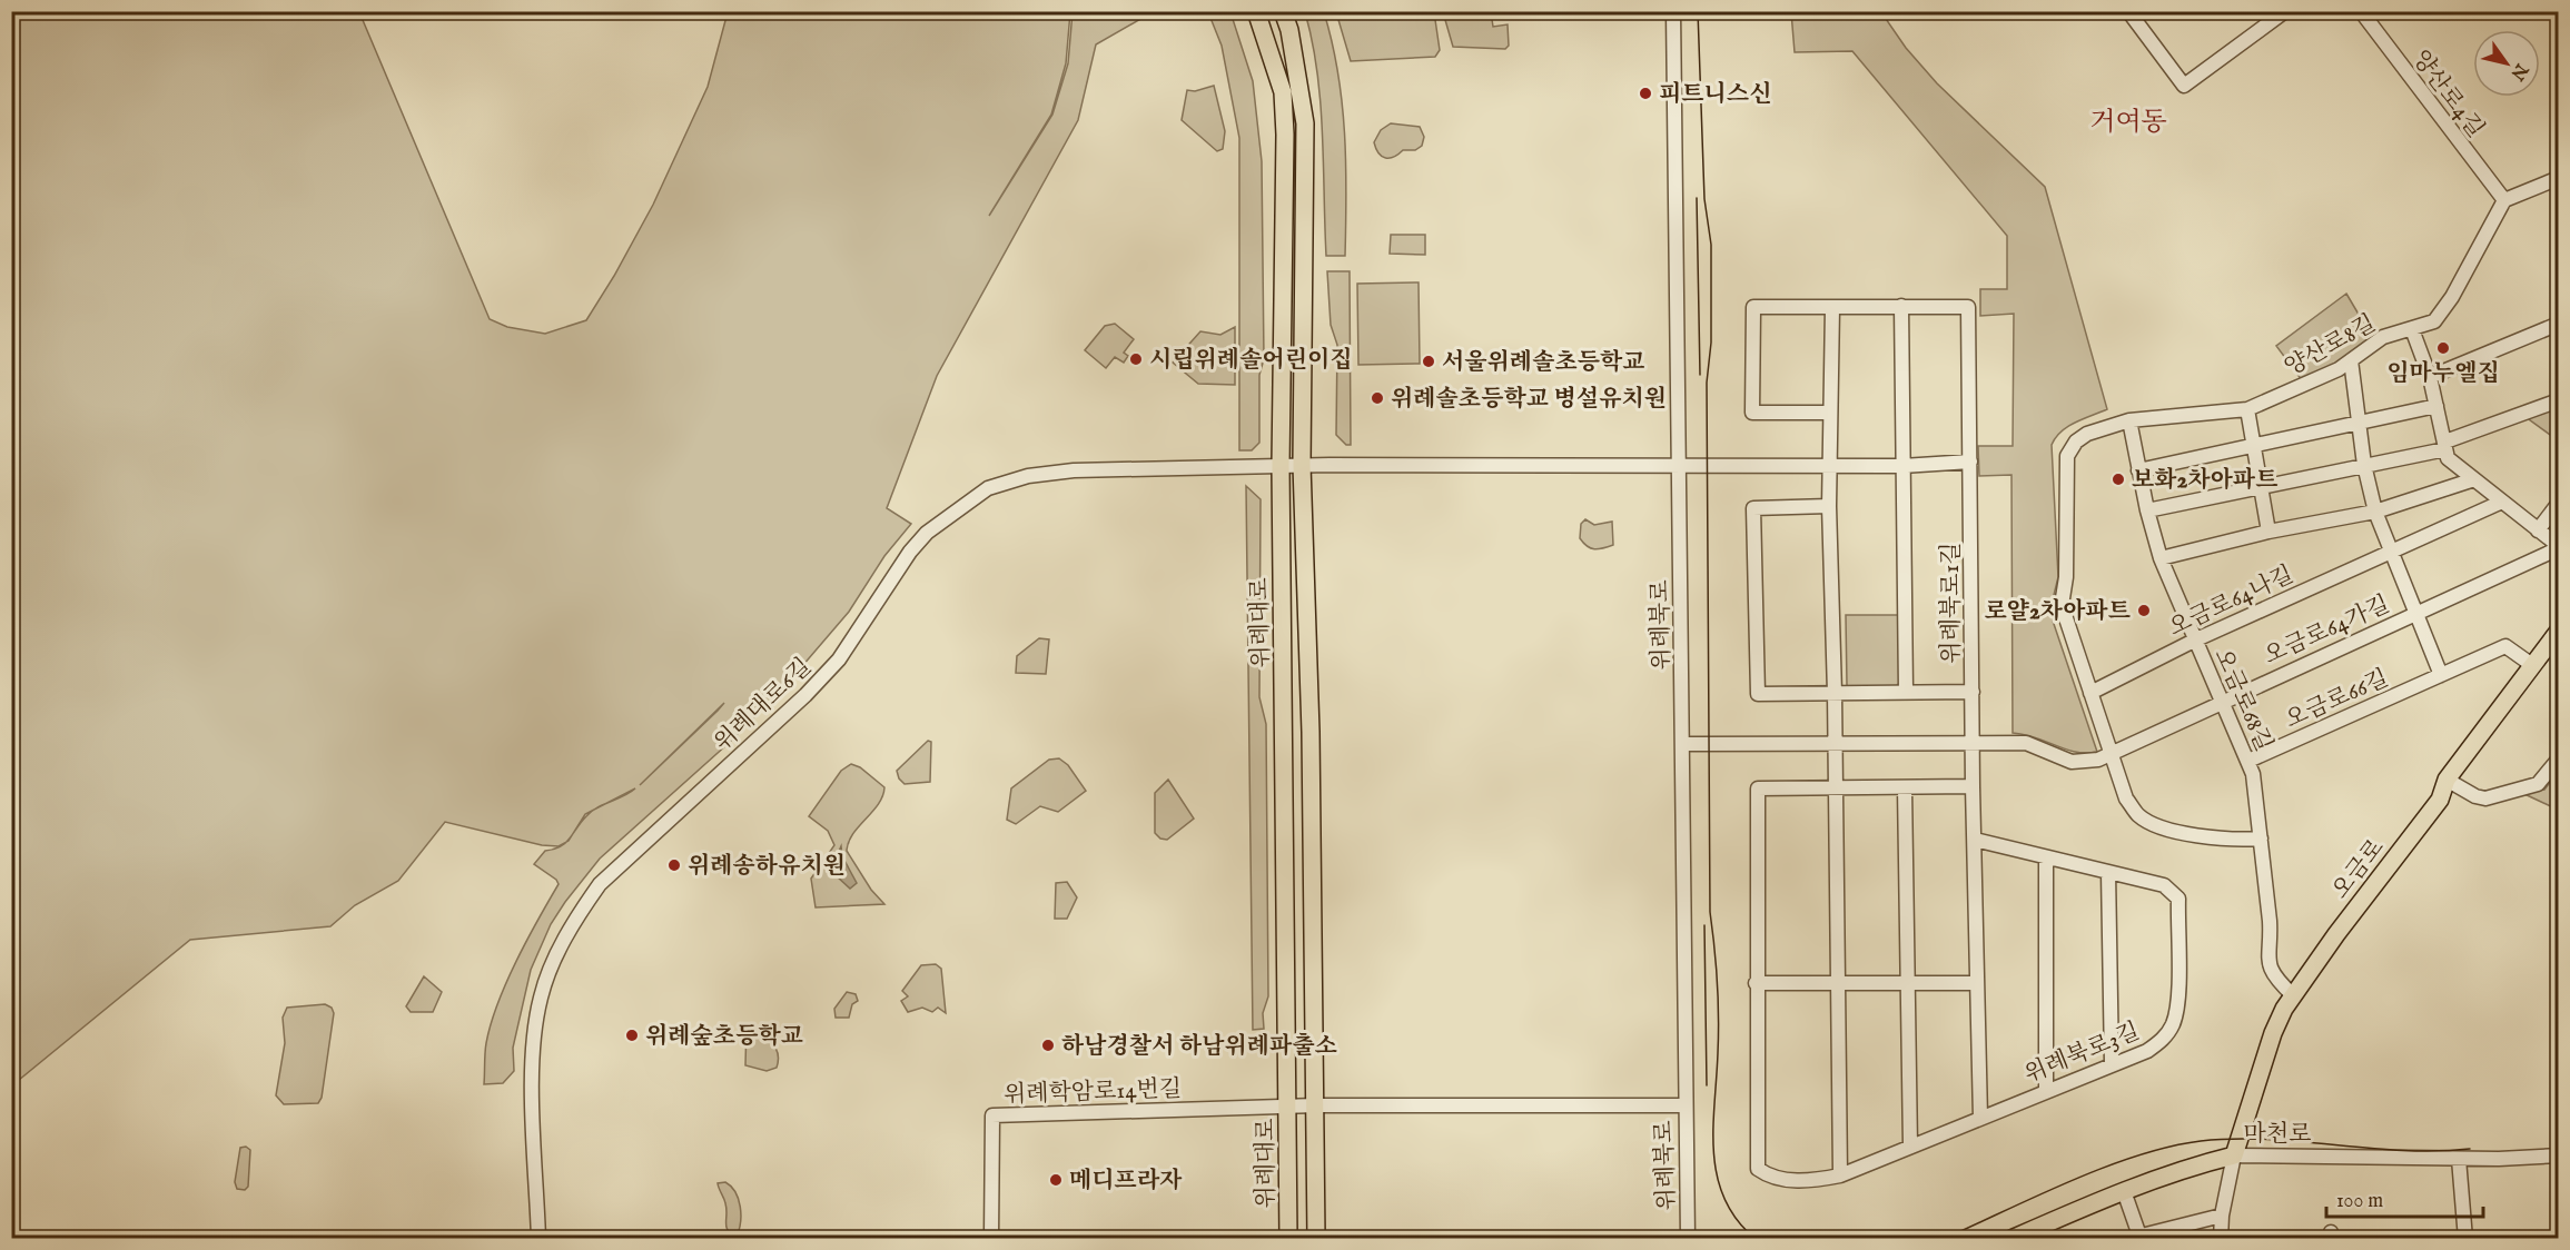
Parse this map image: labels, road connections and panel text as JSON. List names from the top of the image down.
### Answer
{
  "streets": {
    "main road": ["위례대로", "오금로", "마천로"],
    "street": [
      "양산로4길",
      "양산로8길",
      "오금로64나길",
      "위례북로1길",
      "위례북로",
      "오금로64가길",
      "오금로66길",
      "오금로68길",
      "위례대로6길",
      "위례북로3길",
      "위례학암로14번길"
    ]
  },
  "crossings": [
    ["양산로4길", "양산로8길"],
    ["양산로8길", "오금로64나길"],
    ["양산로8길", "오금로64가길"],
    ["양산로8길", "오금로68길"],
    ["오금로64나길", "오금로64가길"],
    ["오금로64나길", "오금로68길"],
    ["위례북로1길", "오금로64가길"],
    ["위례대로", "위례대로6길"],
    ["위례대로", "위례학암로14번길"],
    ["위례북로", "위례대로6길"],
    ["위례북로", "위례학암로14번길"],
    ["오금로64가길", "오금로68길"],
    ["오금로66길", "오금로68길"],
    ["오금로66길", "오금로"],
    ["오금로68길", "오금로"],
    ["오금로", "마천로"]
  ],
  "districts": ["거여동"],
  "places": [
    "피트니스신",
    "임마누엘집",
    "시립위례솔어린이집",
    "서울위례솔초등학교",
    "위례솔초등학교 병설유치원",
    "보화2차아파트",
    "로얄2차아파트",
    "위례송하유치원",
    "위례숲초등학교",
    "하남경찰서 하남위례파출소",
    "메디프라자"
  ],
  "scale_bar": "100 m",
  "north": "bottom right"
}
